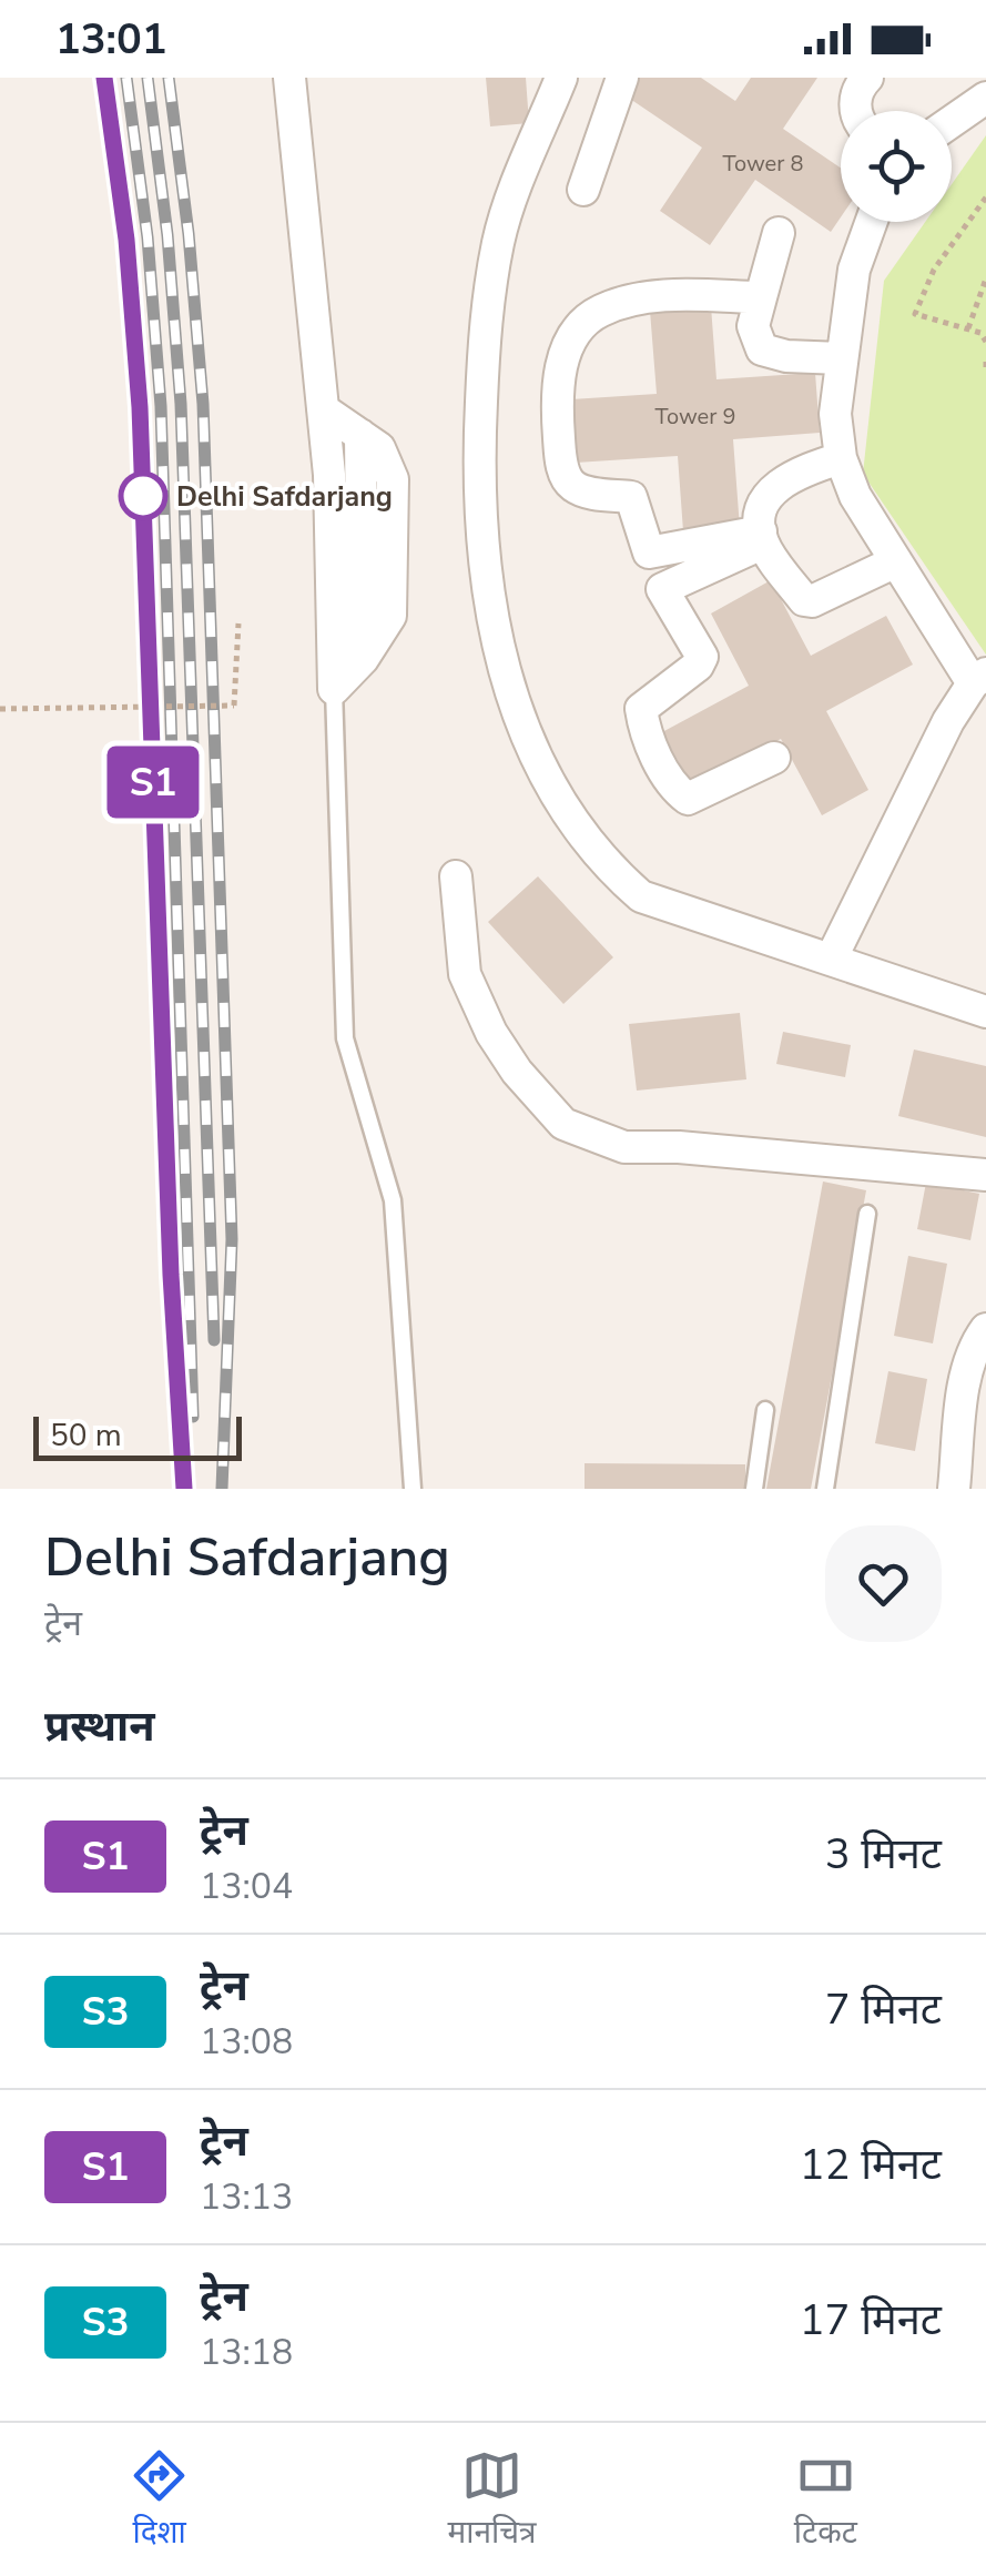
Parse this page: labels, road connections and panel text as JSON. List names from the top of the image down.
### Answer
{
  "places": ["Delhi Safdarjang"],
  "house_numbers": ["Tower 8", "Tower 9"],
  "scale_bar": "50 m",
  "page": {
    "status": "13:01",
    "on_map": "S1",
    "scale": "50 m",
    "heading": [
      ["Delhi Safdarjang", "ट्रेन"],
      "प्रस्थान"
    ],
    "list": [
      {
        "mark": "S1",
        "name": "ट्रेन",
        "note": "13:04",
        "value": "3 मिनट"
      },
      {
        "mark": "S3",
        "name": "ट्रेन",
        "note": "13:08",
        "value": "7 मिनट"
      },
      {
        "mark": "S1",
        "name": "ट्रेन",
        "note": "13:13",
        "value": "12 मिनट"
      },
      {
        "mark": "S3",
        "name": "ट्रेन",
        "note": "13:18",
        "value": "17 मिनट"
      }
    ],
    "tabs": ["दिशा", "मानचित्र", "टिकट"]
  }
}
